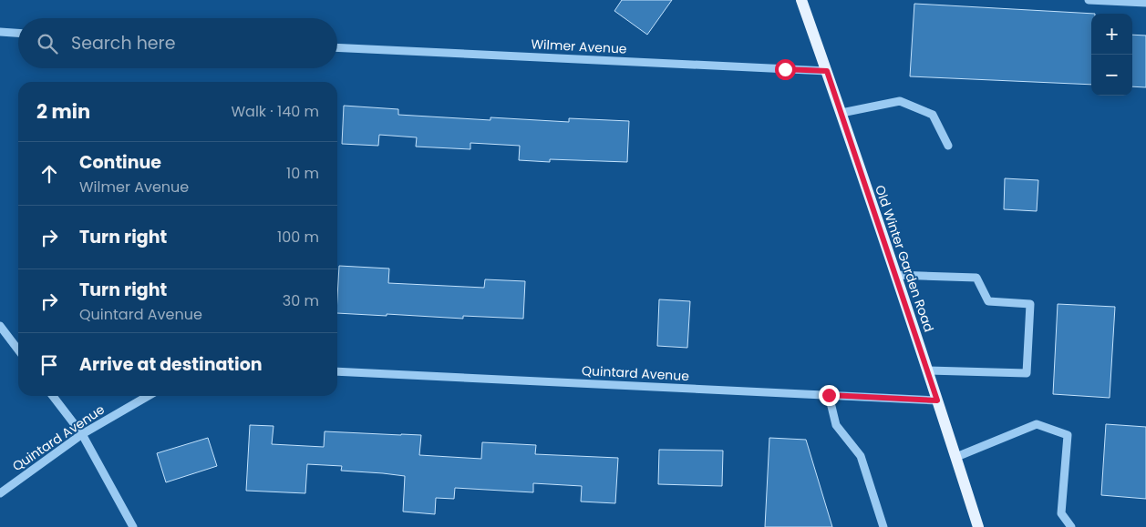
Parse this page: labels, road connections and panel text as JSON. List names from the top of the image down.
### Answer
{
  "streets": {
    "main road": ["Old Winter Garden Road"],
    "street": ["Wilmer Avenue", "Quintard Avenue"]
  },
  "crossings": [
    ["Wilmer Avenue", "Old Winter Garden Road"],
    ["Old Winter Garden Road", "Quintard Avenue"]
  ],
  "page": {
    "map_buttons": ["+", "−"],
    "search": "Search here",
    "heading": ["2 min", "Walk · 140 m"],
    "list": [
      ["Continue", "Wilmer Avenue", "10 m"],
      ["Turn right", "100 m"],
      ["Turn right", "Quintard Avenue", "30 m"],
      "Arrive at destination"
    ]
  }
}
